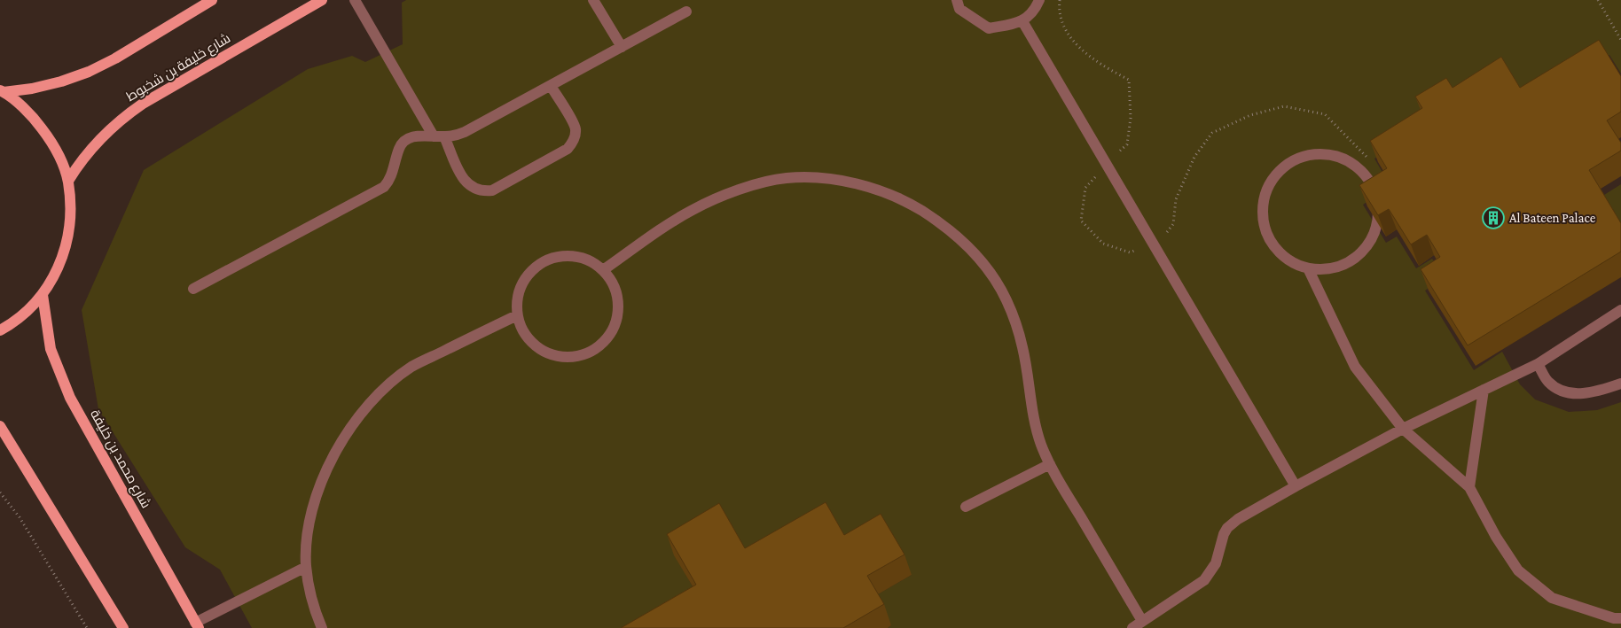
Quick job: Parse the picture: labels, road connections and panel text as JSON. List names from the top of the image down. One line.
{"streets":{"main road":["شارع خليفة بن شخبوط","شارع محمد بن خليفة"]},"places":{"building":["Al Bateen Palace"]}}
